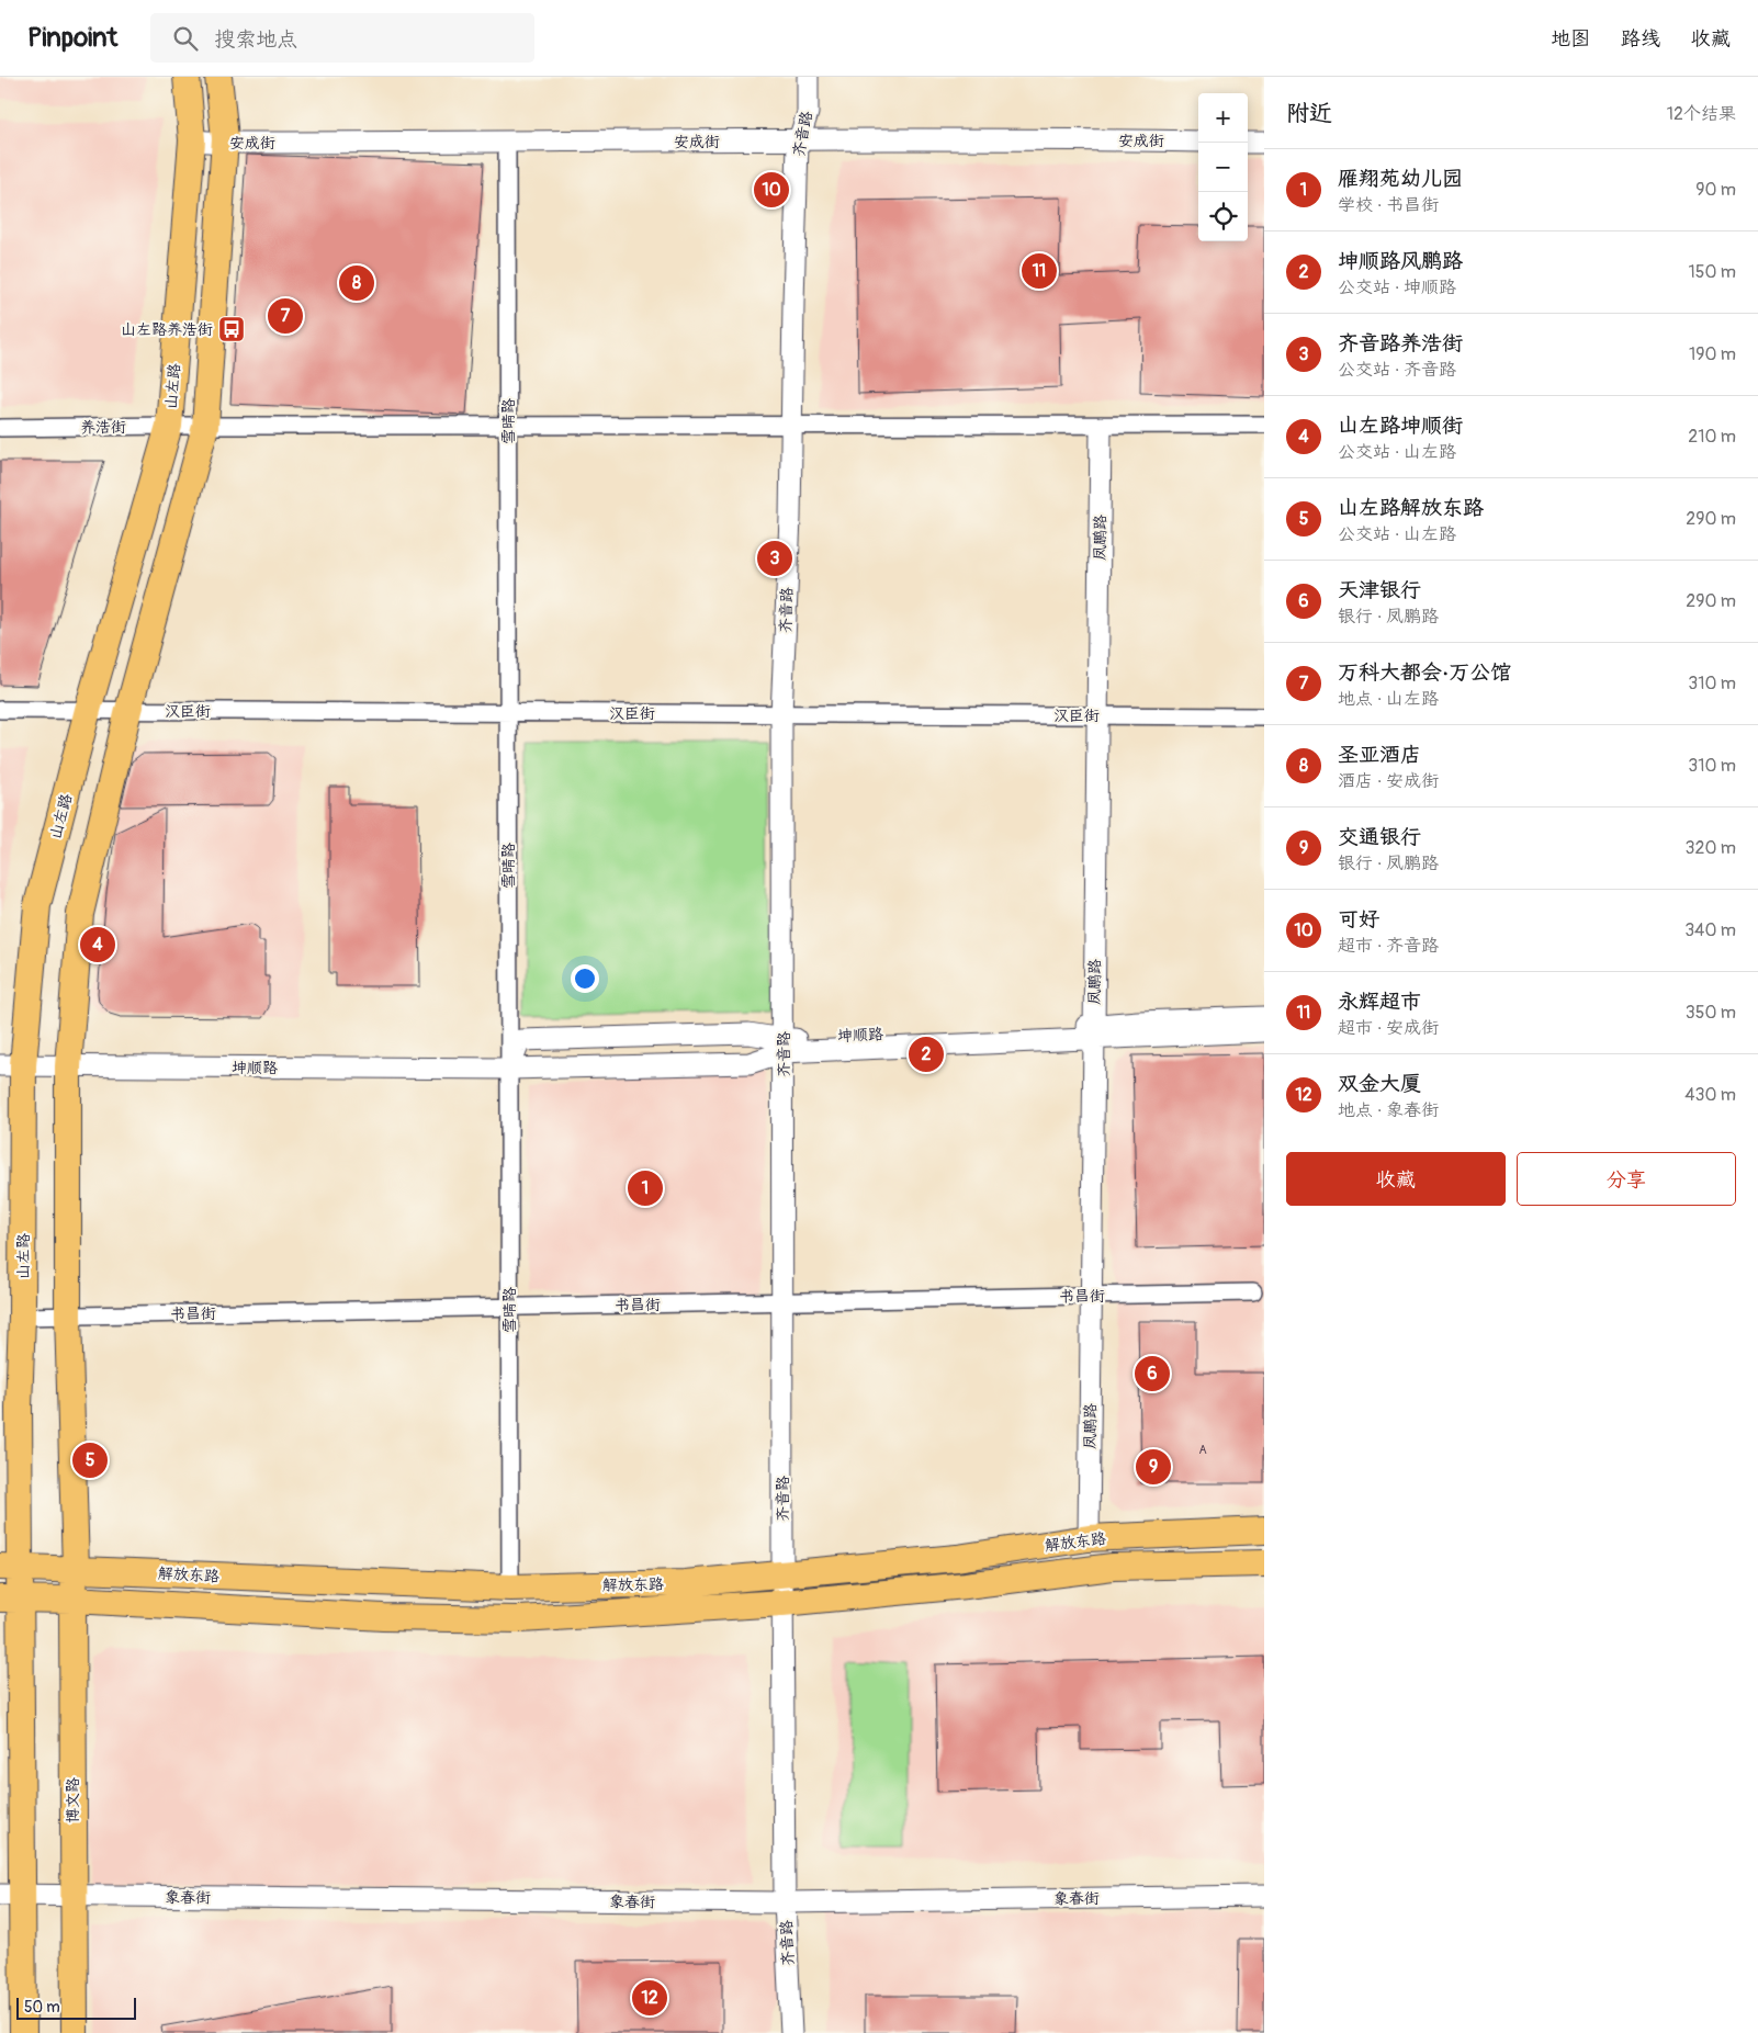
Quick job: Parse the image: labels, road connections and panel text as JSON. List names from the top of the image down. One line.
{"streets":{"main road":["山左路","解放东路","博文路"],"street":["齐音路","安成街","雪晴路","养浩街","凤鹏路","汉臣街","坤顺路","书昌街","象春街"]},"crossings":[["齐音路","安成街"],["齐音路","养浩街"],["齐音路","汉臣街"],["齐音路","坤顺路"],["齐音路","书昌街"],["齐音路","解放东路"],["齐音路","象春街"],["安成街","山左路"],["安成街","雪晴路"],["山左路","养浩街"],["山左路","汉臣街"],["山左路","坤顺路"],["山左路","书昌街"],["山左路","解放东路"],["雪晴路","养浩街"],["雪晴路","汉臣街"],["雪晴路","坤顺路"],["雪晴路","书昌街"],["雪晴路","解放东路"],["养浩街","凤鹏路"],["凤鹏路","汉臣街"],["凤鹏路","坤顺路"],["凤鹏路","书昌街"],["凤鹏路","解放东路"],["解放东路","博文路"],["博文路","象春街"]],"places":{"bus stop":["山左路养浩街"]},"house_numbers":["A"],"scale_bar":"50 m","page":{"header":"Pinpoint","search":"搜索地点","nav":["地图","路线","收藏"],"heading":["附近","12个结果"],"map_buttons":["+","−"],"list":[{"mark":"1","name":"雁翔苑幼儿园","note":"学校 · 书昌街","value":"90 m"},{"mark":"2","name":"坤顺路风鹏路","note":"公交站 · 坤顺路","value":"150 m"},{"mark":"3","name":"齐音路养浩街","note":"公交站 · 齐音路","value":"190 m"},{"mark":"4","name":"山左路坤顺街","note":"公交站 · 山左路","value":"210 m"},{"mark":"5","name":"山左路解放东路","note":"公交站 · 山左路","value":"290 m"},{"mark":"6","name":"天津银行","note":"银行 · 凤鹏路","value":"290 m"},{"mark":"7","name":"万科大都会·万公馆","note":"地点 · 山左路","value":"310 m"},{"mark":"8","name":"圣亚酒店","note":"酒店 · 安成街","value":"310 m"},{"mark":"9","name":"交通银行","note":"银行 · 凤鹏路","value":"320 m"},{"mark":"10","name":"可好","note":"超市 · 齐音路","value":"340 m"},{"mark":"11","name":"永辉超市","note":"超市 · 安成街","value":"350 m"},{"mark":"12","name":"双金大厦","note":"地点 · 象春街","value":"430 m"}],"pins":["10","11","8","7","3","4","2","1","6","5","9","12"],"buttons":["收藏","分享"],"scale":"50 m"}}
